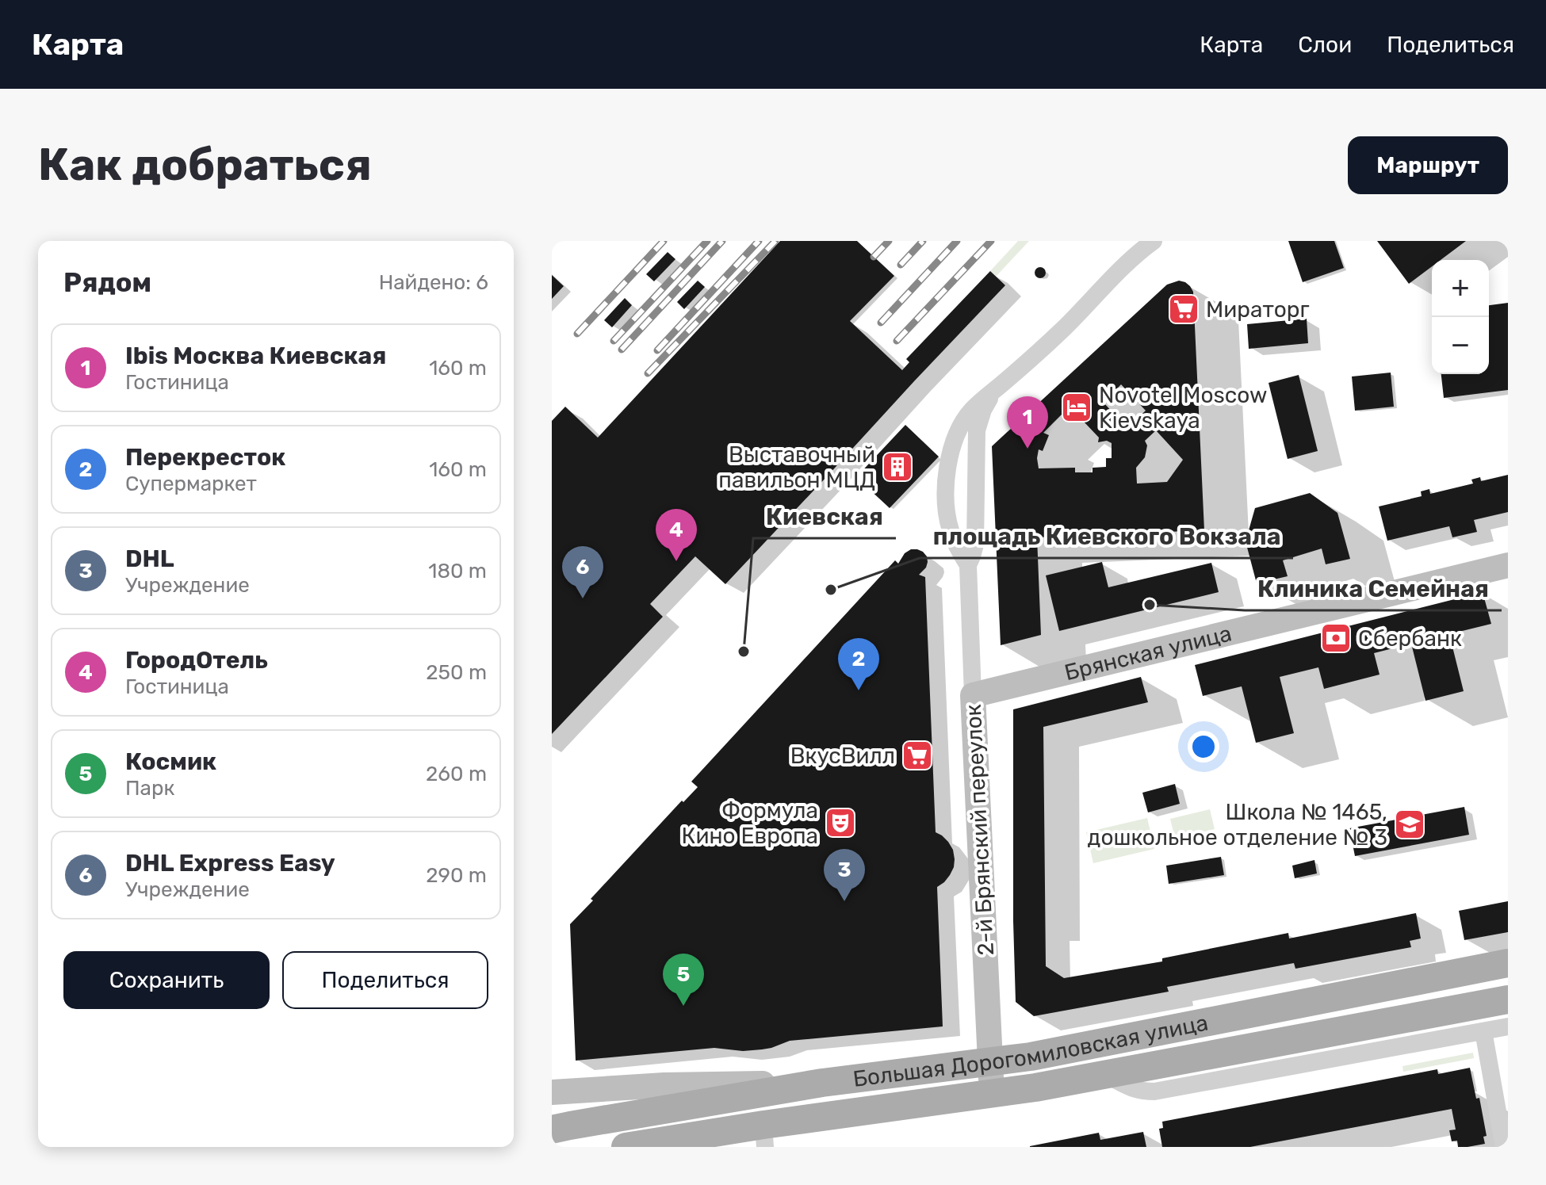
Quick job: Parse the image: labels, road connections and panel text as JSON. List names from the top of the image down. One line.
{"streets":{"main road":["Большая Дорогомиловская улица"],"street":["Брянская улица","2-й Брянский переулок"]},"crossings":[["Брянская улица","2-й Брянский переулок"],["2-й Брянский переулок","Большая Дорогомиловская улица"]],"places":{"supermarket":["Мираторг","ВкусВилл"],"hotel":["Novotel Moscow Kievskaya"],"building":["Выставочный павильон МЦД"],"other":["площадь Киевского Вокзала","Клиника Семейная","Киевская"],"bank":["Сбербанк"],"theatre":["Формула Кино Европа"],"school or university":["Школа № 1465, дошкольное отделение № 3"]},"page":{"header":"Карта","nav":["Карта","Слои","Поделиться"],"buttons":["Маршрут",["Сохранить","Поделиться"]],"title":"Как добраться","heading":["Рядом","Найдено: 6"],"map_buttons":["+","−"],"list":[{"mark":"1","name":"Ibis Москва Киевская","note":"Гостиница","value":"160 m"},{"mark":"2","name":"Перекресток","note":"Супермаркет","value":"160 m"},{"mark":"3","name":"DHL","note":"Учреждение","value":"180 m"},{"mark":"4","name":"ГородОтель","note":"Гостиница","value":"250 m"},{"mark":"5","name":"Космик","note":"Парк","value":"260 m"},{"mark":"6","name":"DHL Express Easy","note":"Учреждение","value":"290 m"}],"pins":["1","4","6","2","3","5"]}}
